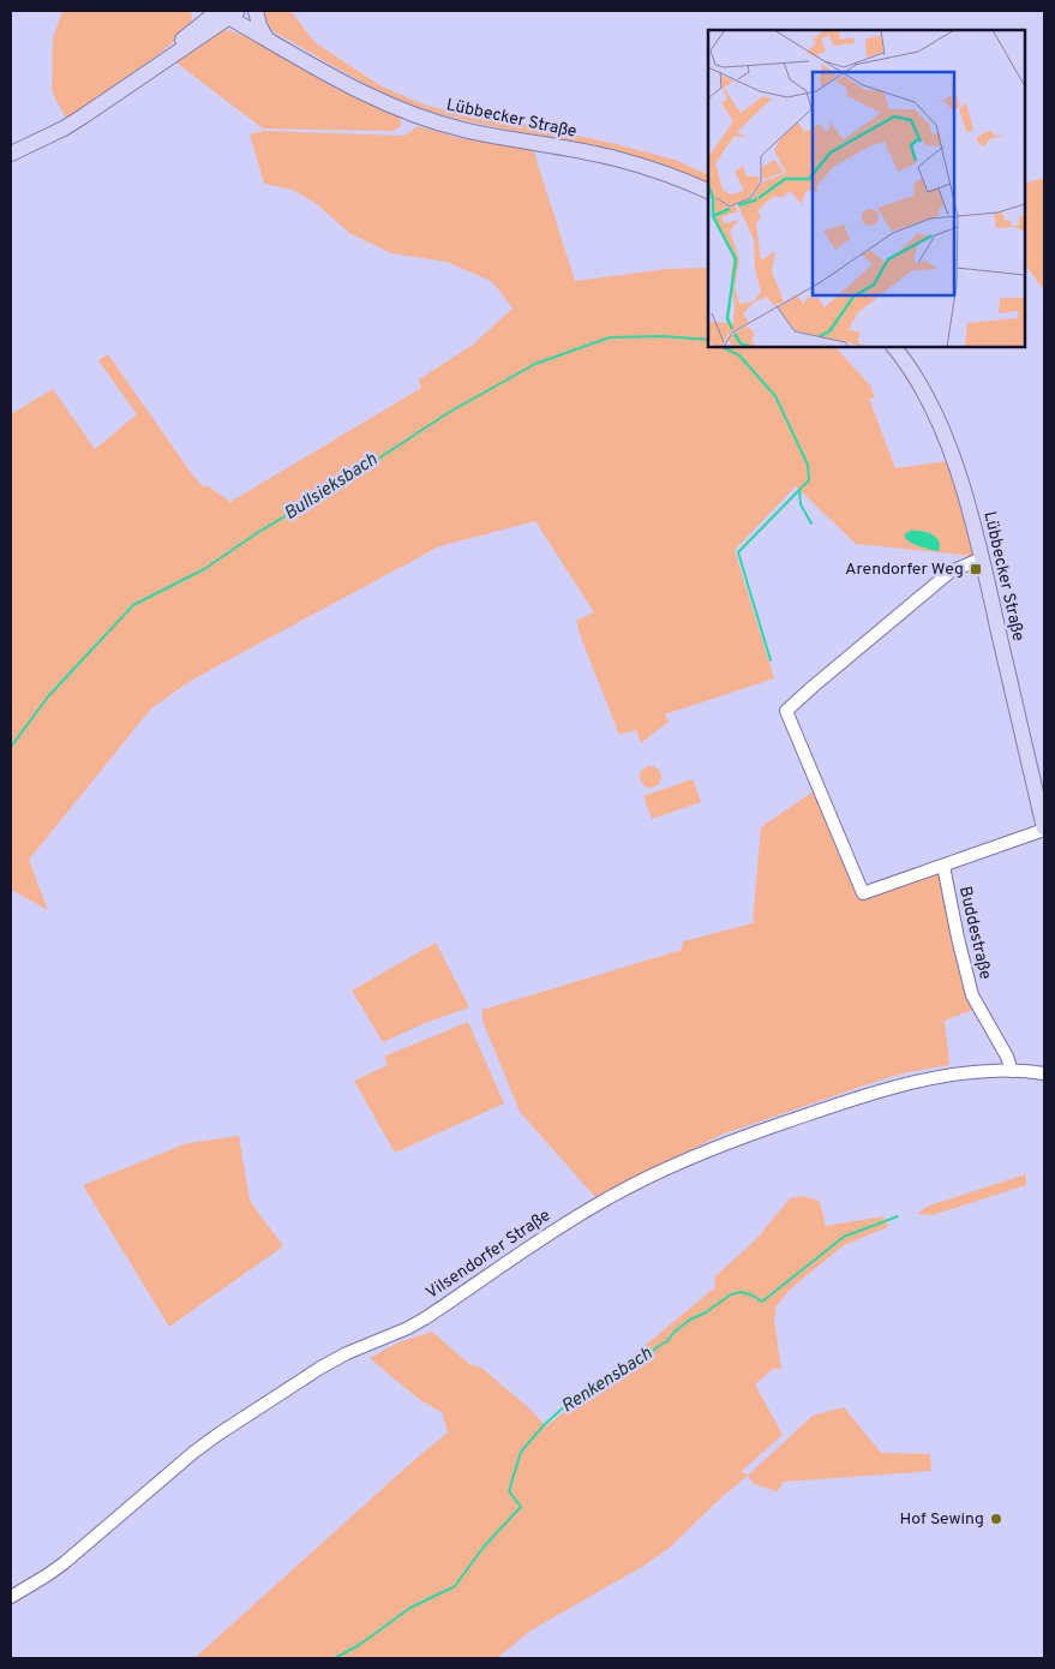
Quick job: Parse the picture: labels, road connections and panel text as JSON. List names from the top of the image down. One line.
{"streets":{"main road":["Lübbecker Straße"],"street":["Buddestraße","Vilsendorfer Straße"]},"crossings":[["Buddestraße","Vilsendorfer Straße"]],"water":["Bullsieksbach","Renkensbach"],"places":{"transit":["Arendorfer Weg"],"other":["Hof Sewing"]}}
